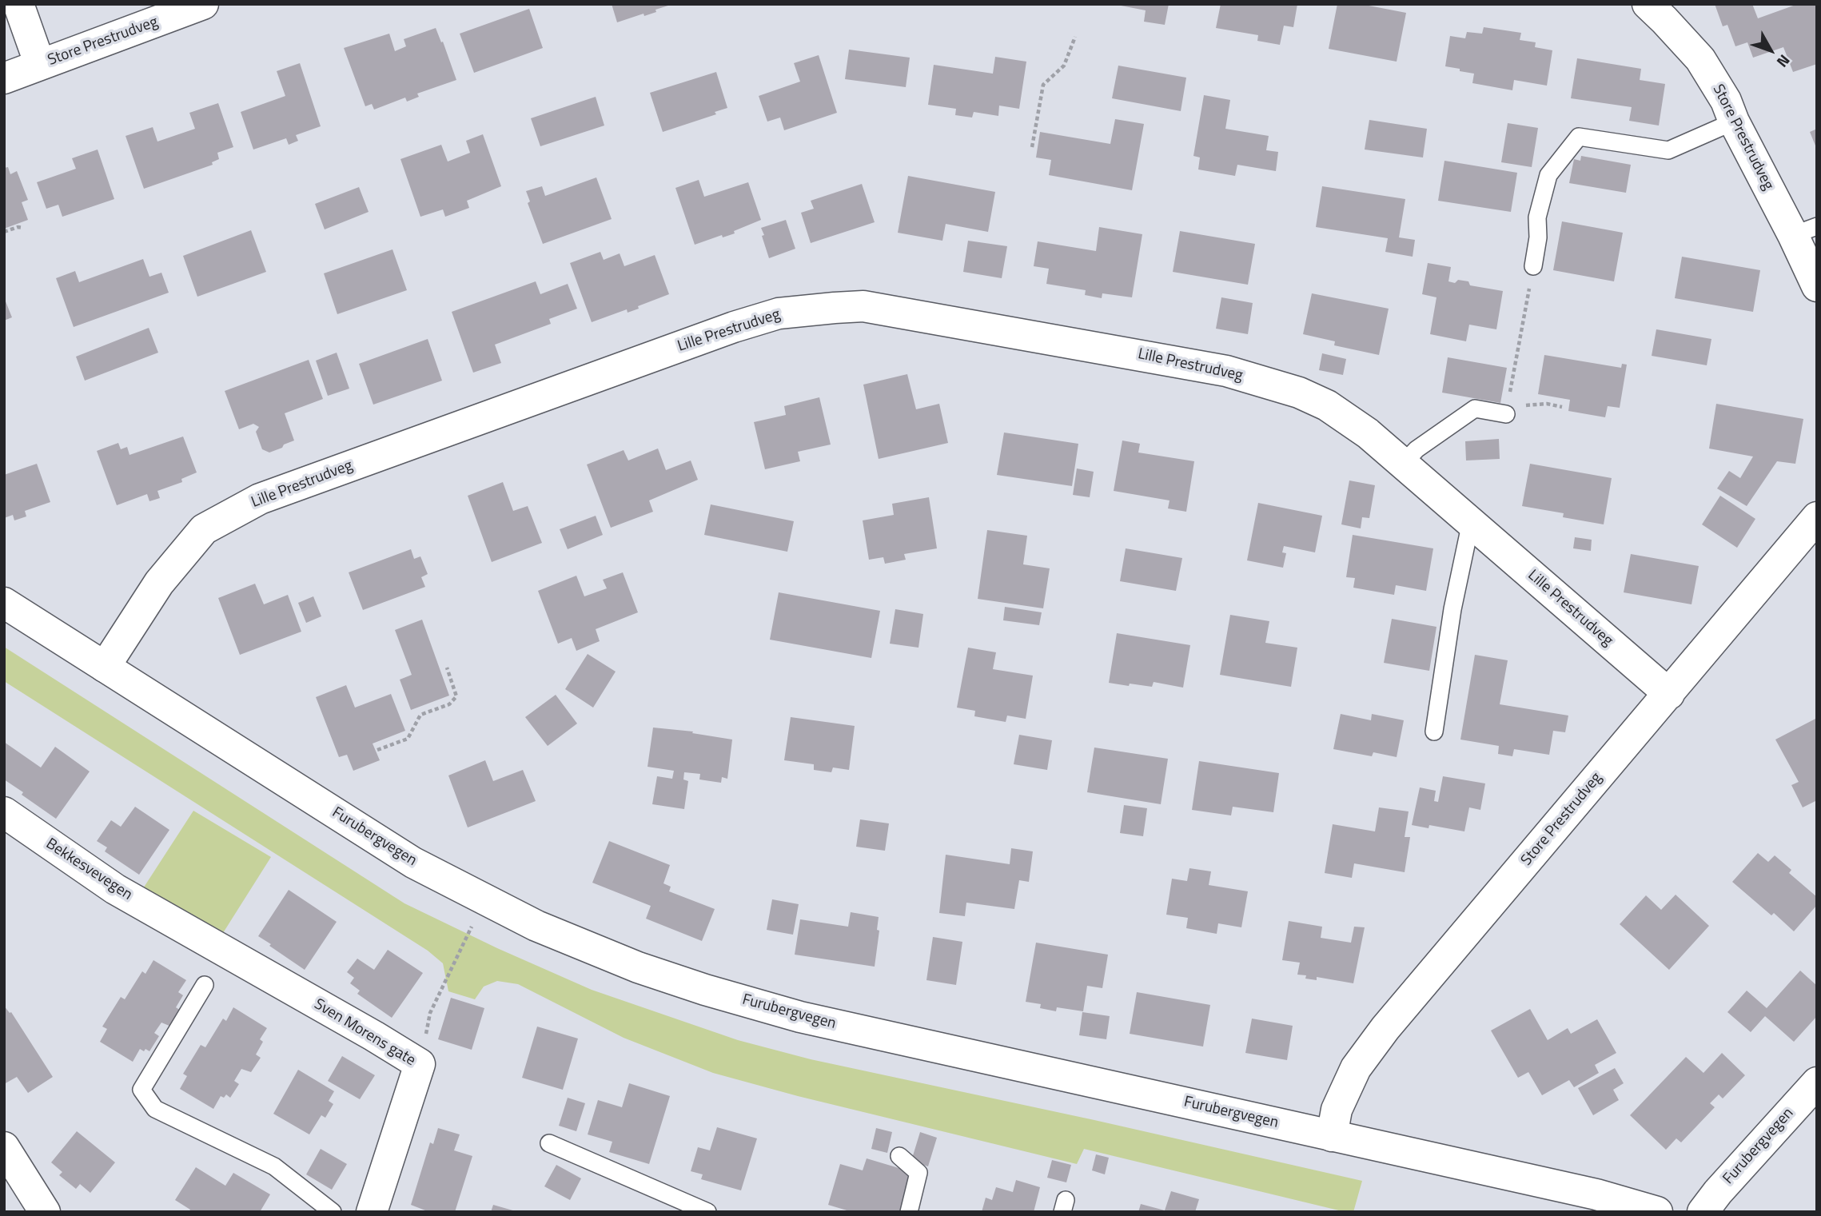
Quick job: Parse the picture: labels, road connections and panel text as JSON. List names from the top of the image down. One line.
{"streets":{"street":["Store Prestrudveg","Lille Prestrudveg","Furubergvegen","Bekkesvevegen","Sven Morens gate"]},"crossings":[["Store Prestrudveg","Lille Prestrudveg"],["Store Prestrudveg","Furubergvegen"],["Lille Prestrudveg","Furubergvegen"],["Bekkesvevegen","Sven Morens gate"]],"north":"bottom right"}
